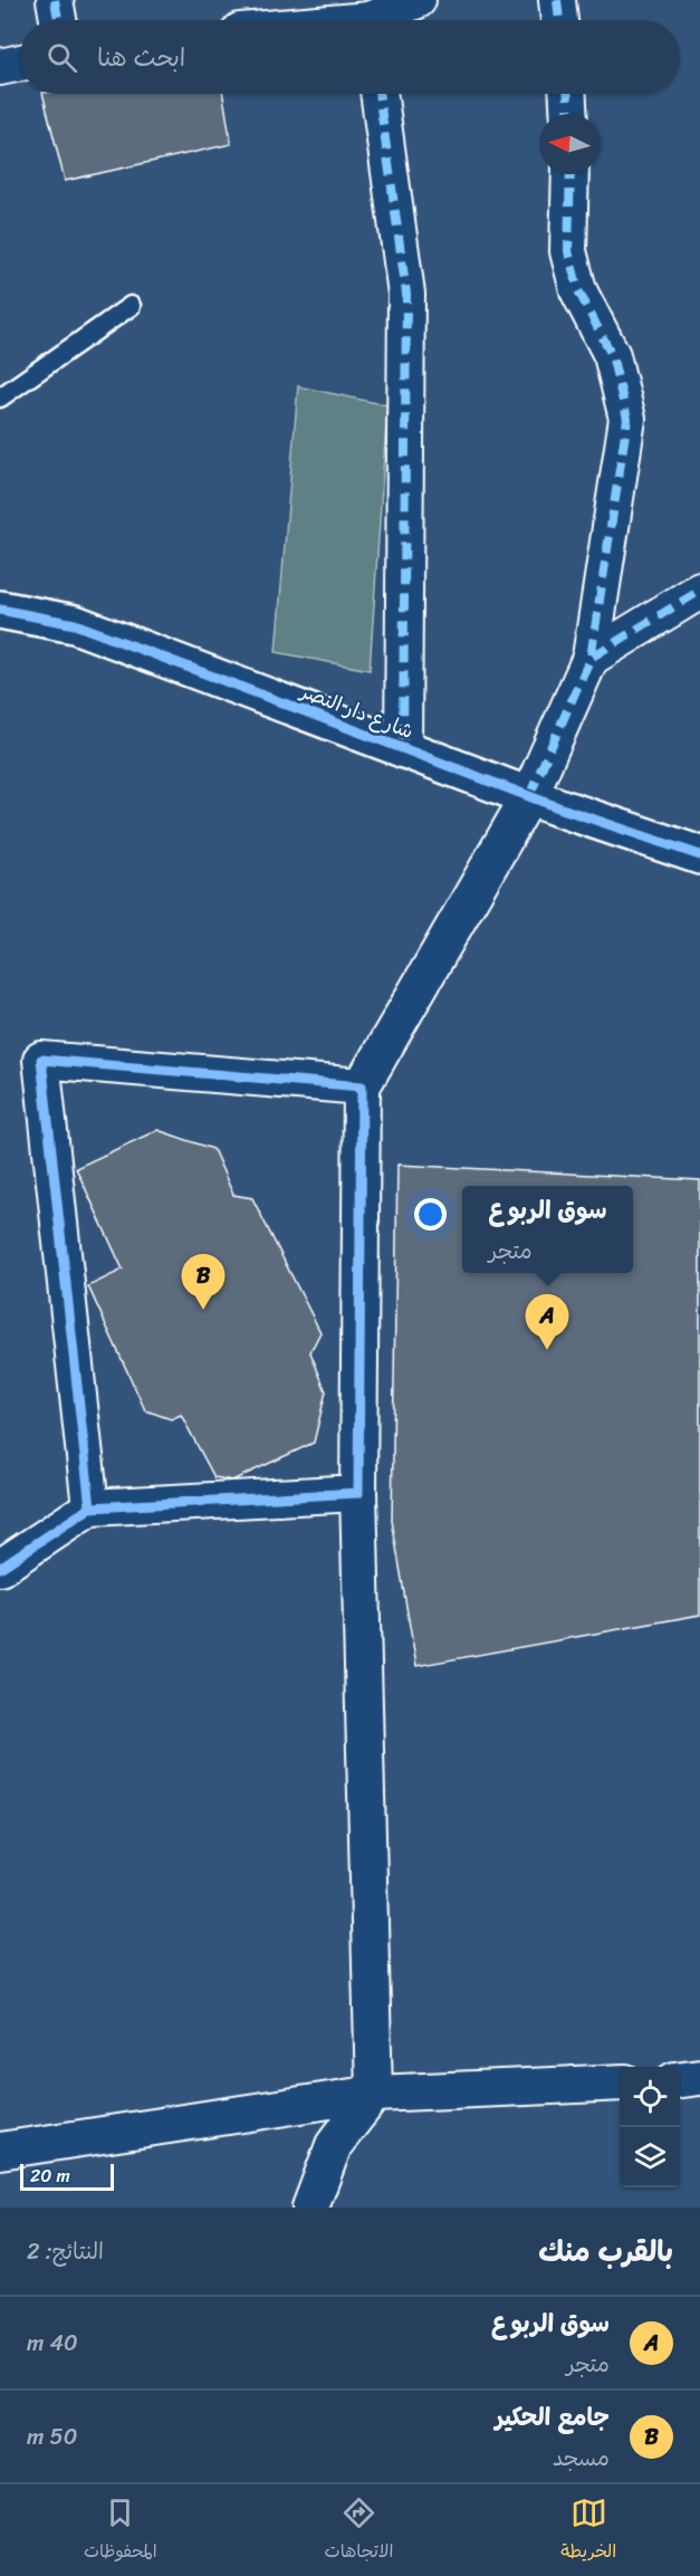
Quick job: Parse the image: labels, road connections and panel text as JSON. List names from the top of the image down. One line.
{"streets":{"street":["شارع دار النصر"]},"scale_bar":"20 m","north":"left","page":{"search":"ابحث هنا","popup":["سوق الربوع","متجر"],"pins":["B","A"],"scale":"20 m","heading":["بالقرب منك","النتائج: 2"],"list":[{"mark":"A","name":"سوق الربوع","note":"متجر","value":"40 m"},{"mark":"B","name":"جامع الحكير","note":"مسجد","value":"50 m"}],"nav":["الخريطة","الاتجاهات","المحفوظات"]}}
